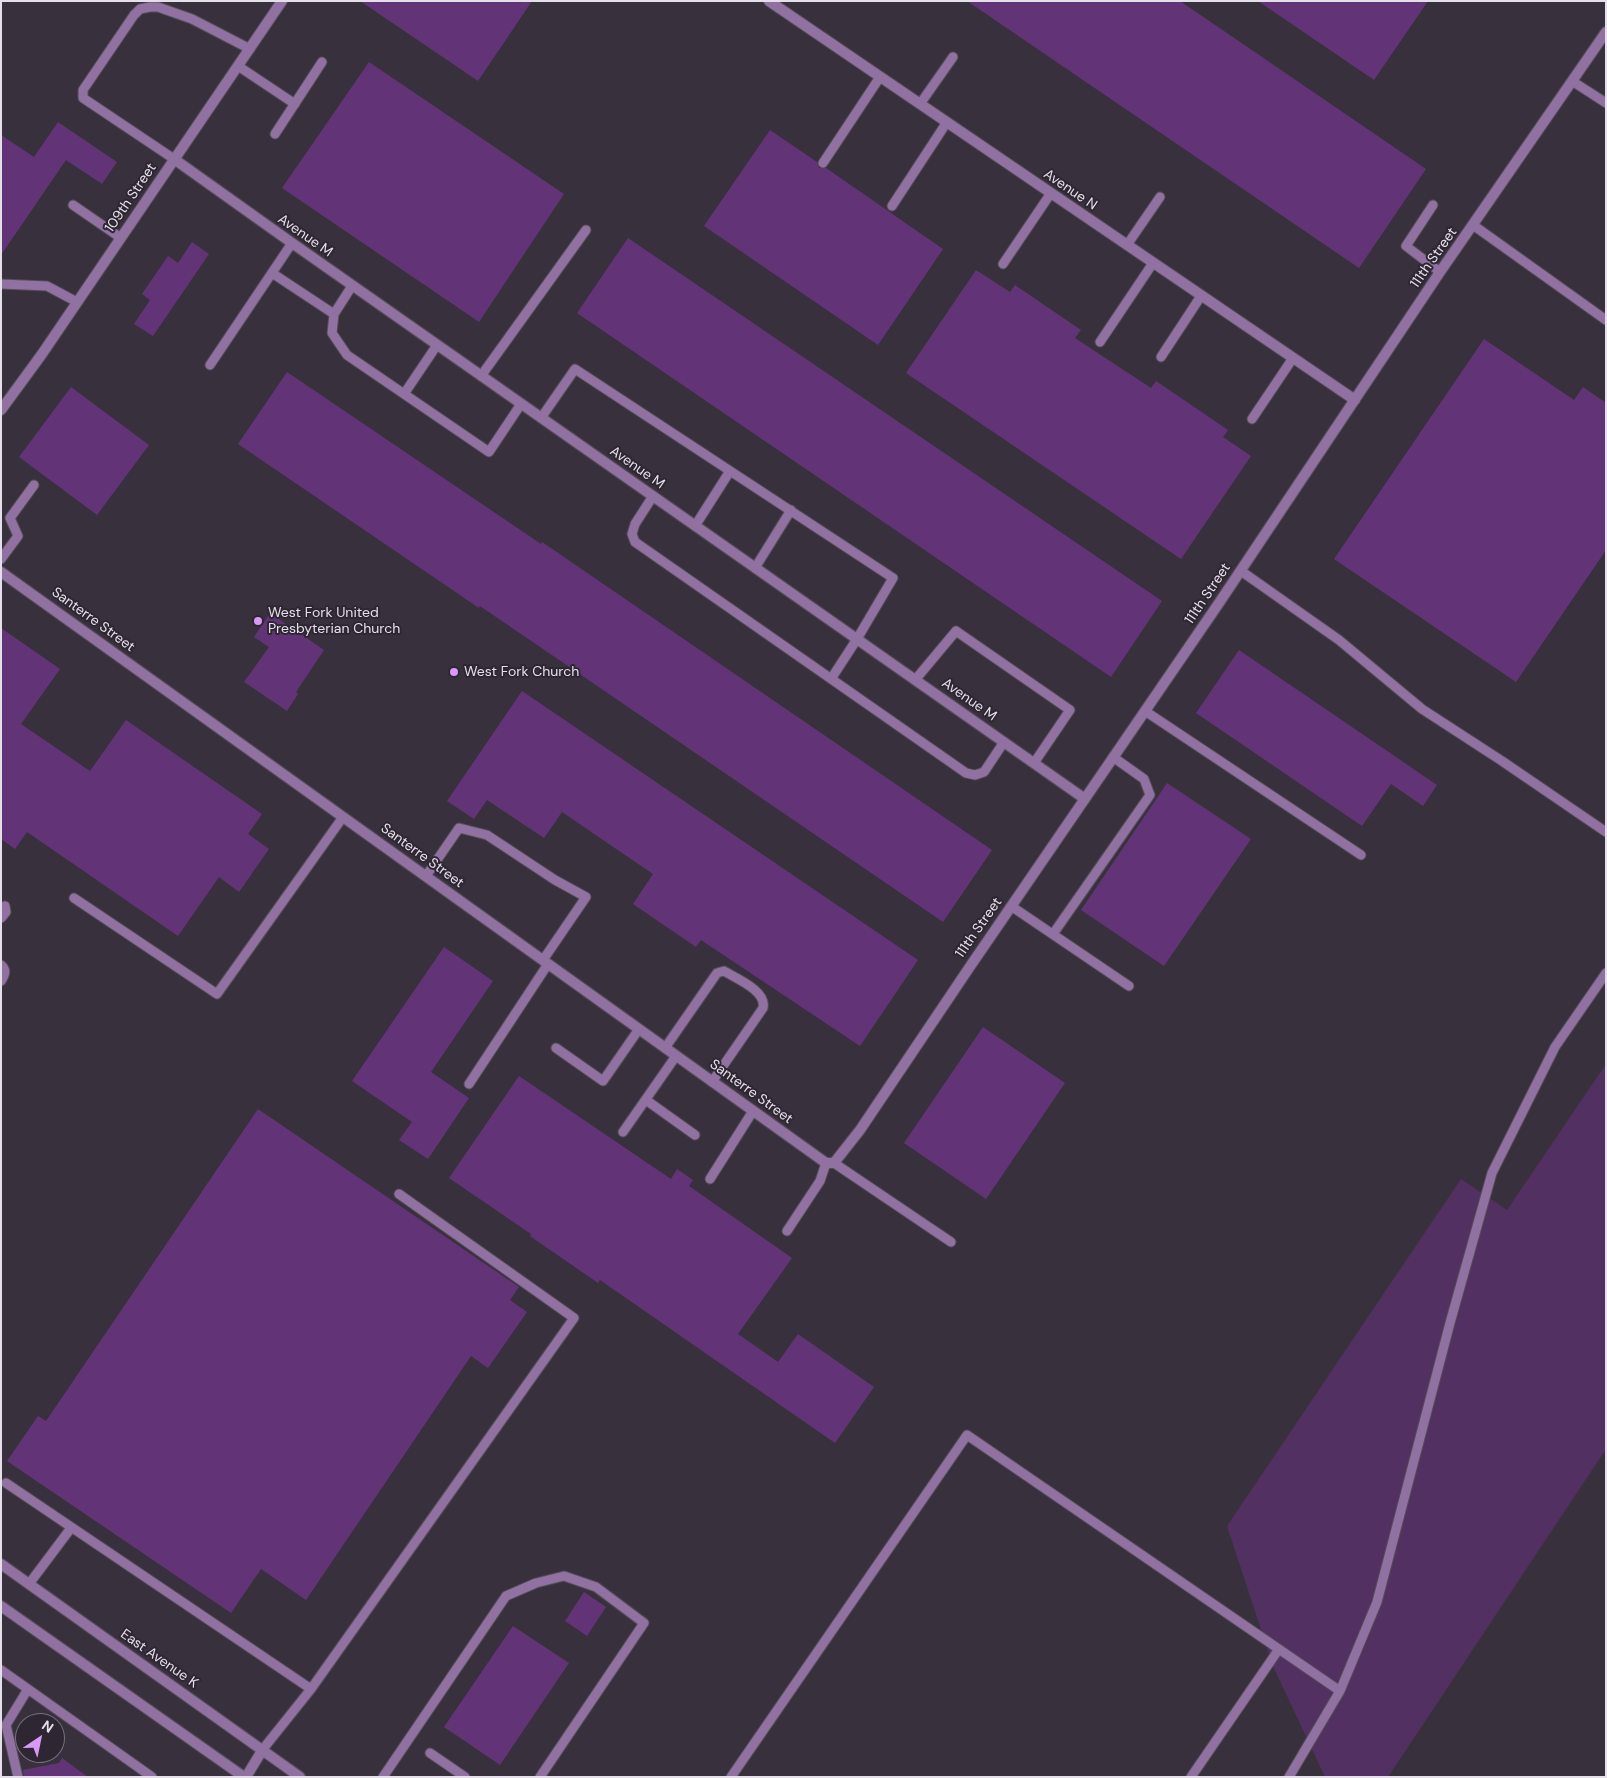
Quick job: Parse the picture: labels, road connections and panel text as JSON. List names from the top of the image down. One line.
{"streets":{"street":["Avenue N","109th Street","Avenue M","111th Street","Santerre Street","East Avenue K"]},"crossings":[["Avenue N","111th Street"],["109th Street","Avenue M"],["Avenue M","111th Street"],["111th Street","Santerre Street"]],"places":["West Fork United Presbyterian Church","West Fork Church"],"north":"top right"}
